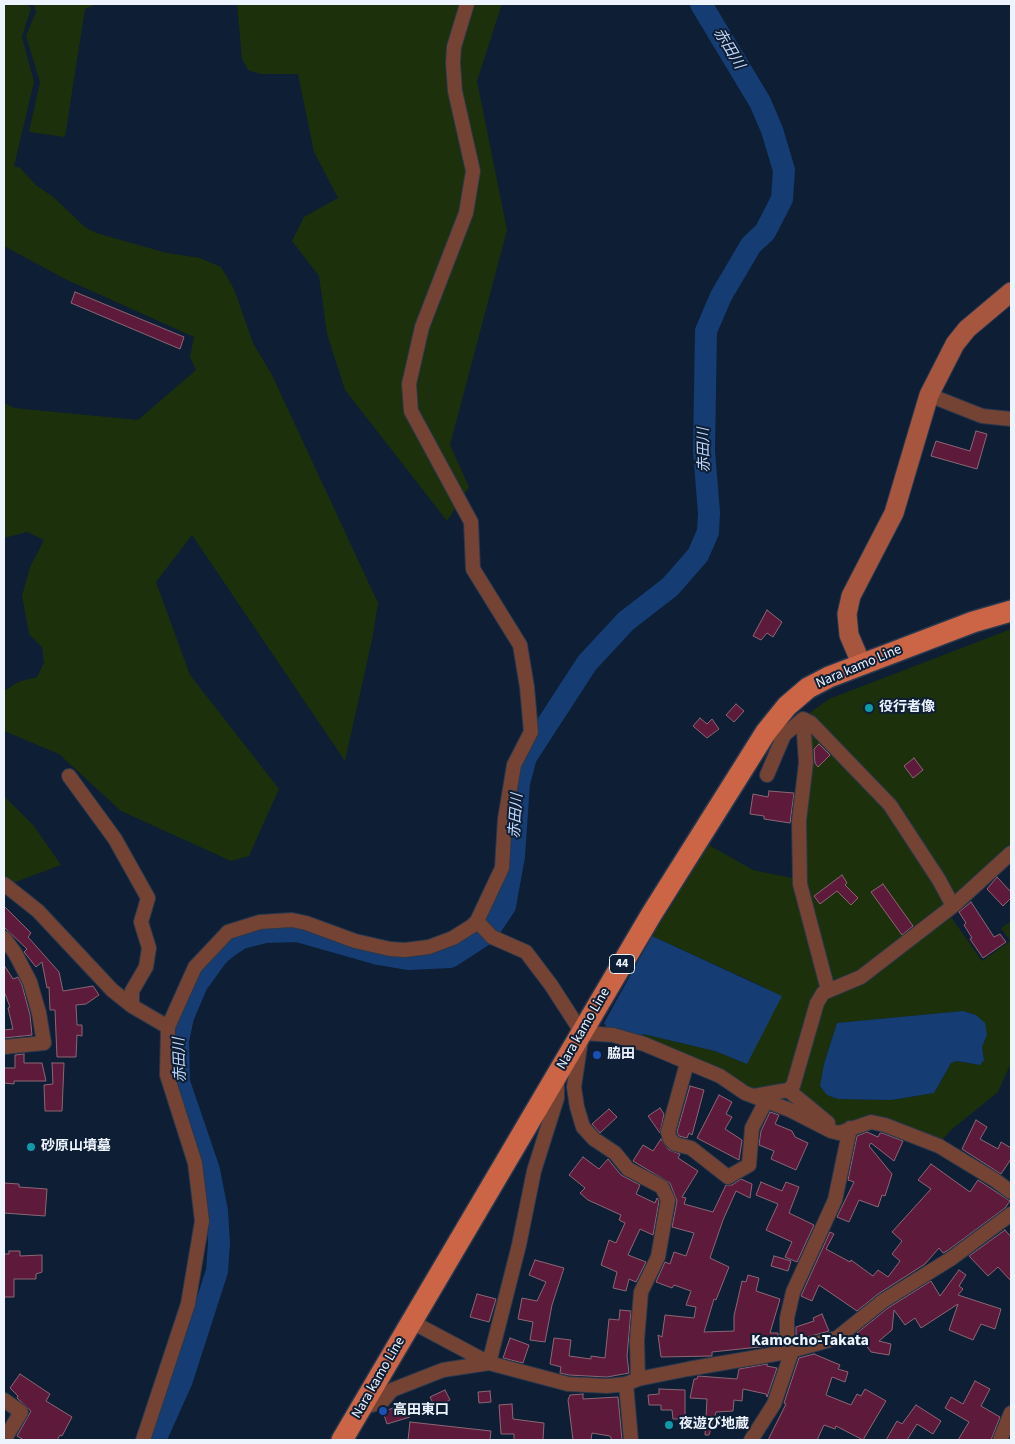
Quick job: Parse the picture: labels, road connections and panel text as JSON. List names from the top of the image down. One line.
{"streets":{"main road":["Nara kamo Line","44"]},"districts":["Kamocho-Takata"],"water":["赤田川"],"places":["役行者像","脇田","砂原山墳墓","高田東口","夜遊び地蔵"]}
